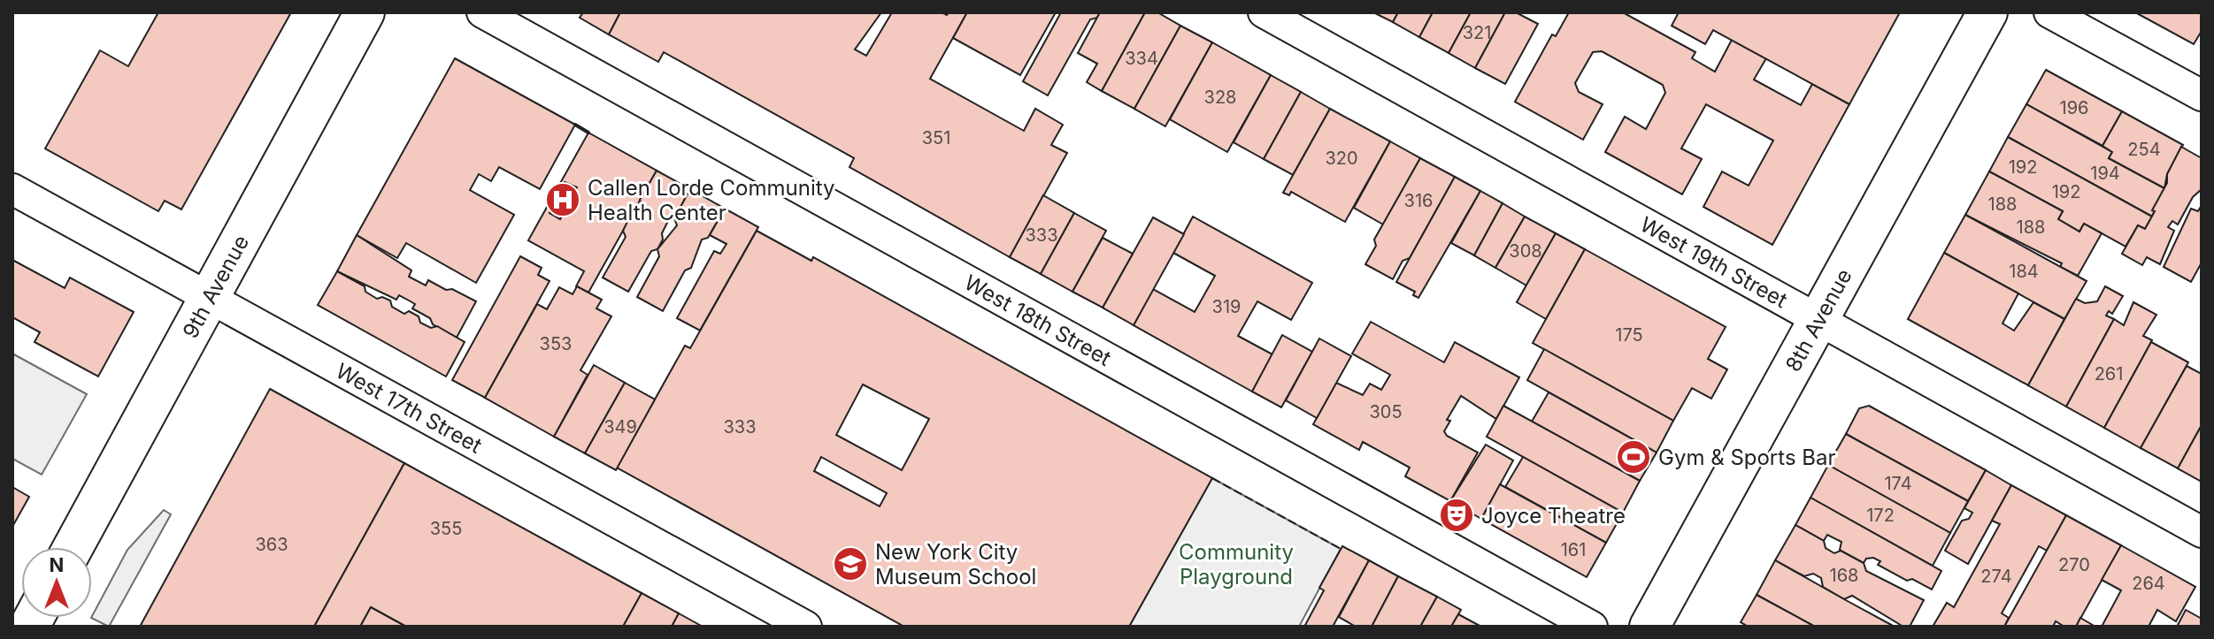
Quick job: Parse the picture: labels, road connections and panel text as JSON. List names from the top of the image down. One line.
{"streets":{"main road":["9th Avenue","8th Avenue"],"street":["West 19th Street","West 18th Street","West 17th Street"]},"crossings":[["West 19th Street","8th Avenue"],["9th Avenue","West 17th Street"]],"parks":["Community Playground"],"places":{"hospital":["Callen Lorde Community Health Center"],"sports":["Gym & Sports Bar"],"theatre":["Joyce Theatre"],"school or university":["New York City Museum School"]},"house_numbers":["321","334","328","196","351","254","320","192","194","192","316","188","188","333","308","184","319","175","353","261","305","349","333","174","172","355","363","161","270","168","274","264"],"north":"top"}
